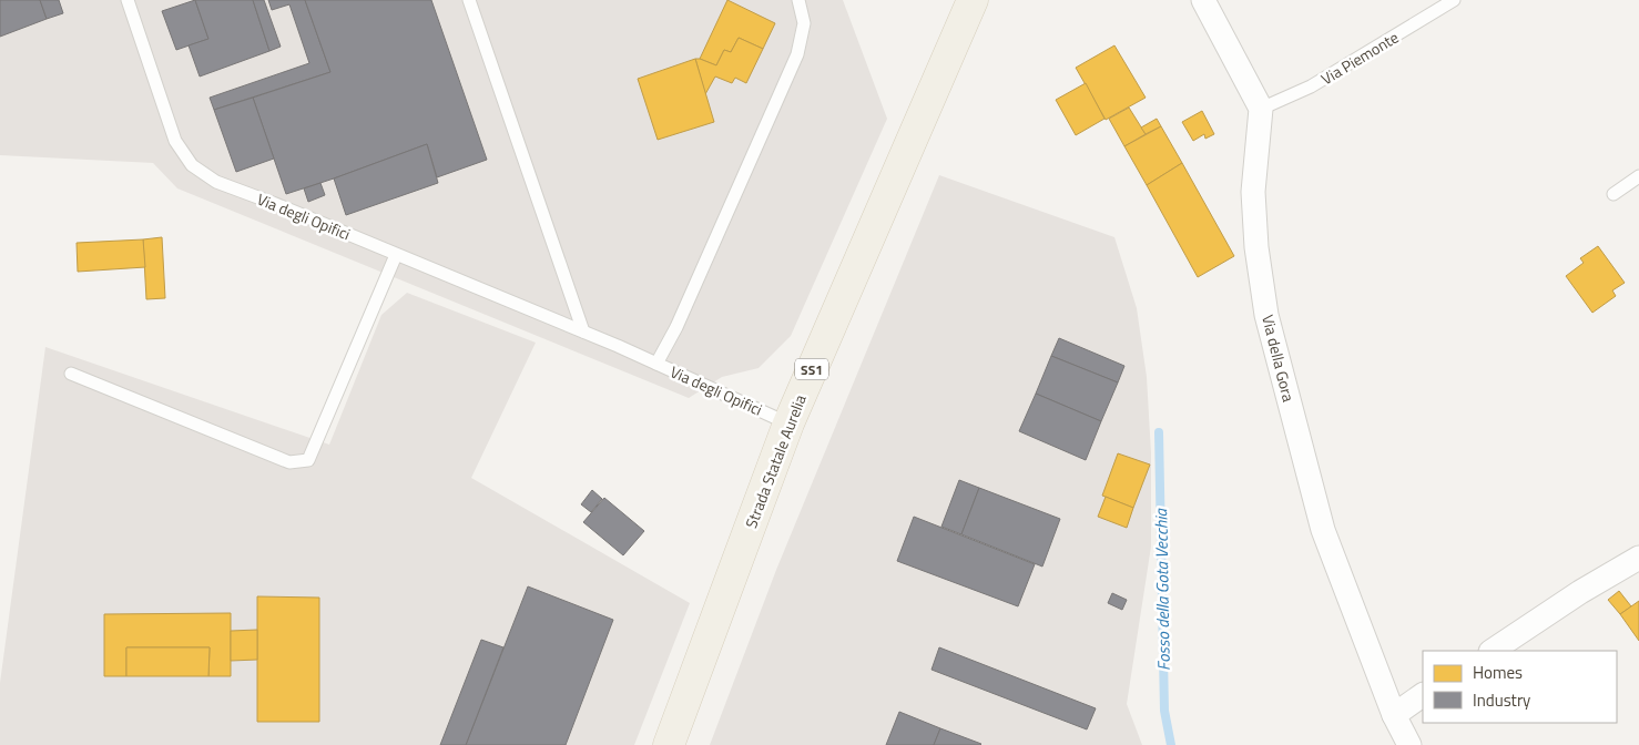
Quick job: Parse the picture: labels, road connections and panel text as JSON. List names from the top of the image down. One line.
{"streets":{"main road":["SS1","Strada Statale Aurelia"],"street":["Via della Gora"],"lane":["Via Piemonte","Via degli Opifici"]},"crossings":[["Via Piemonte","Via della Gora"],["Via degli Opifici","Strada Statale Aurelia"]],"water":["Fosso della Gota Vecchia"],"legend":["Homes","Industry"]}
